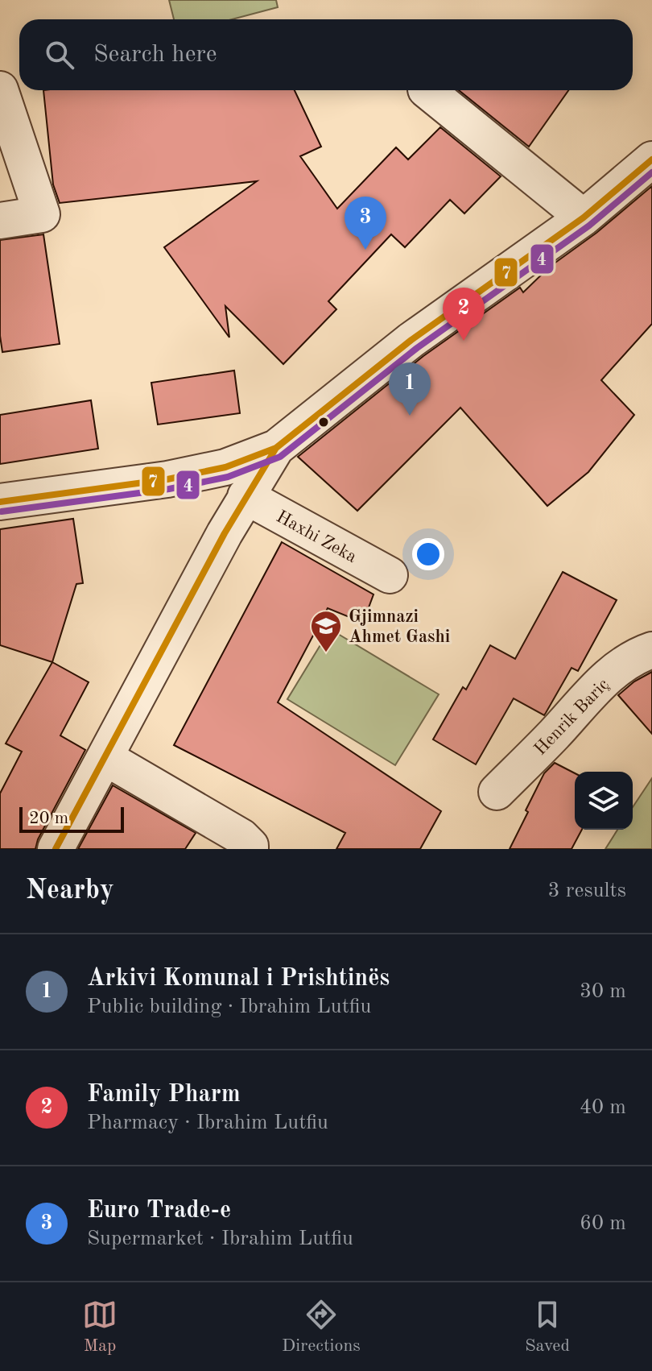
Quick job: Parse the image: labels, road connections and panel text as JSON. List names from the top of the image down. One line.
{"streets":{"street":["Haxhi Zeka","Henrik Bariç"]},"places":{"school or university":["Gjimnazi Ahmet Gashi"]},"lines":["transit line 7","transit line 4"],"scale_bar":"20 m","page":{"search":"Search here","pins":["3","2","1"],"scale":"20 m","heading":["Nearby","3 results"],"list":[{"mark":"1","name":"Arkivi Komunal i Prishtinës","note":"Public building · Ibrahim Lutfiu","value":"30 m"},{"mark":"2","name":"Family Pharm","note":"Pharmacy · Ibrahim Lutfiu","value":"40 m"},{"mark":"3","name":"Euro Trade-e","note":"Supermarket · Ibrahim Lutfiu","value":"60 m"}],"nav":["Map","Directions","Saved"]}}
